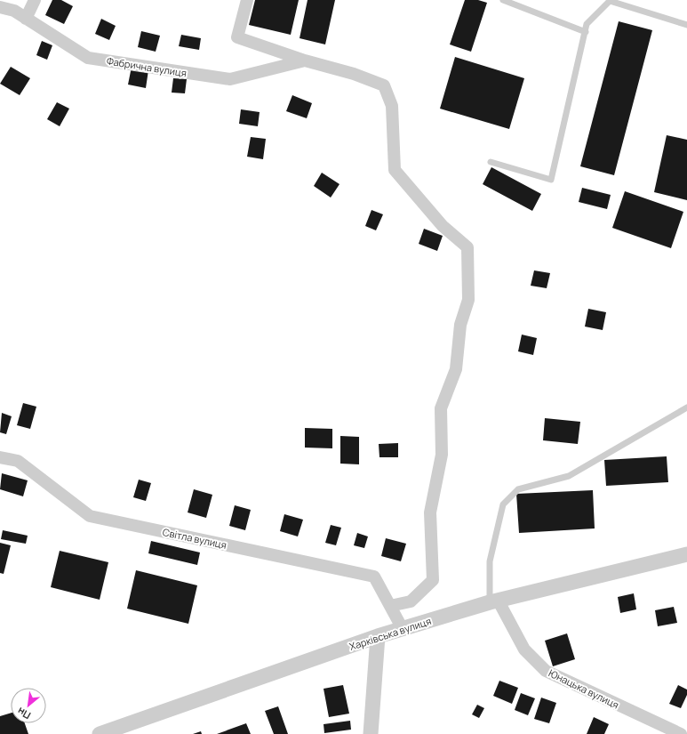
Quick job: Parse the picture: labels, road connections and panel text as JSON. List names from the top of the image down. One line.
{"streets":{"street":["Фабрична вулиця","Світла вулиця","Харківська вулиця","Юнацька вулиця"]},"crossings":[["Світла вулиця","Харківська вулиця"],["Харківська вулиця","Юнацька вулиця"]],"north":"bottom left"}
